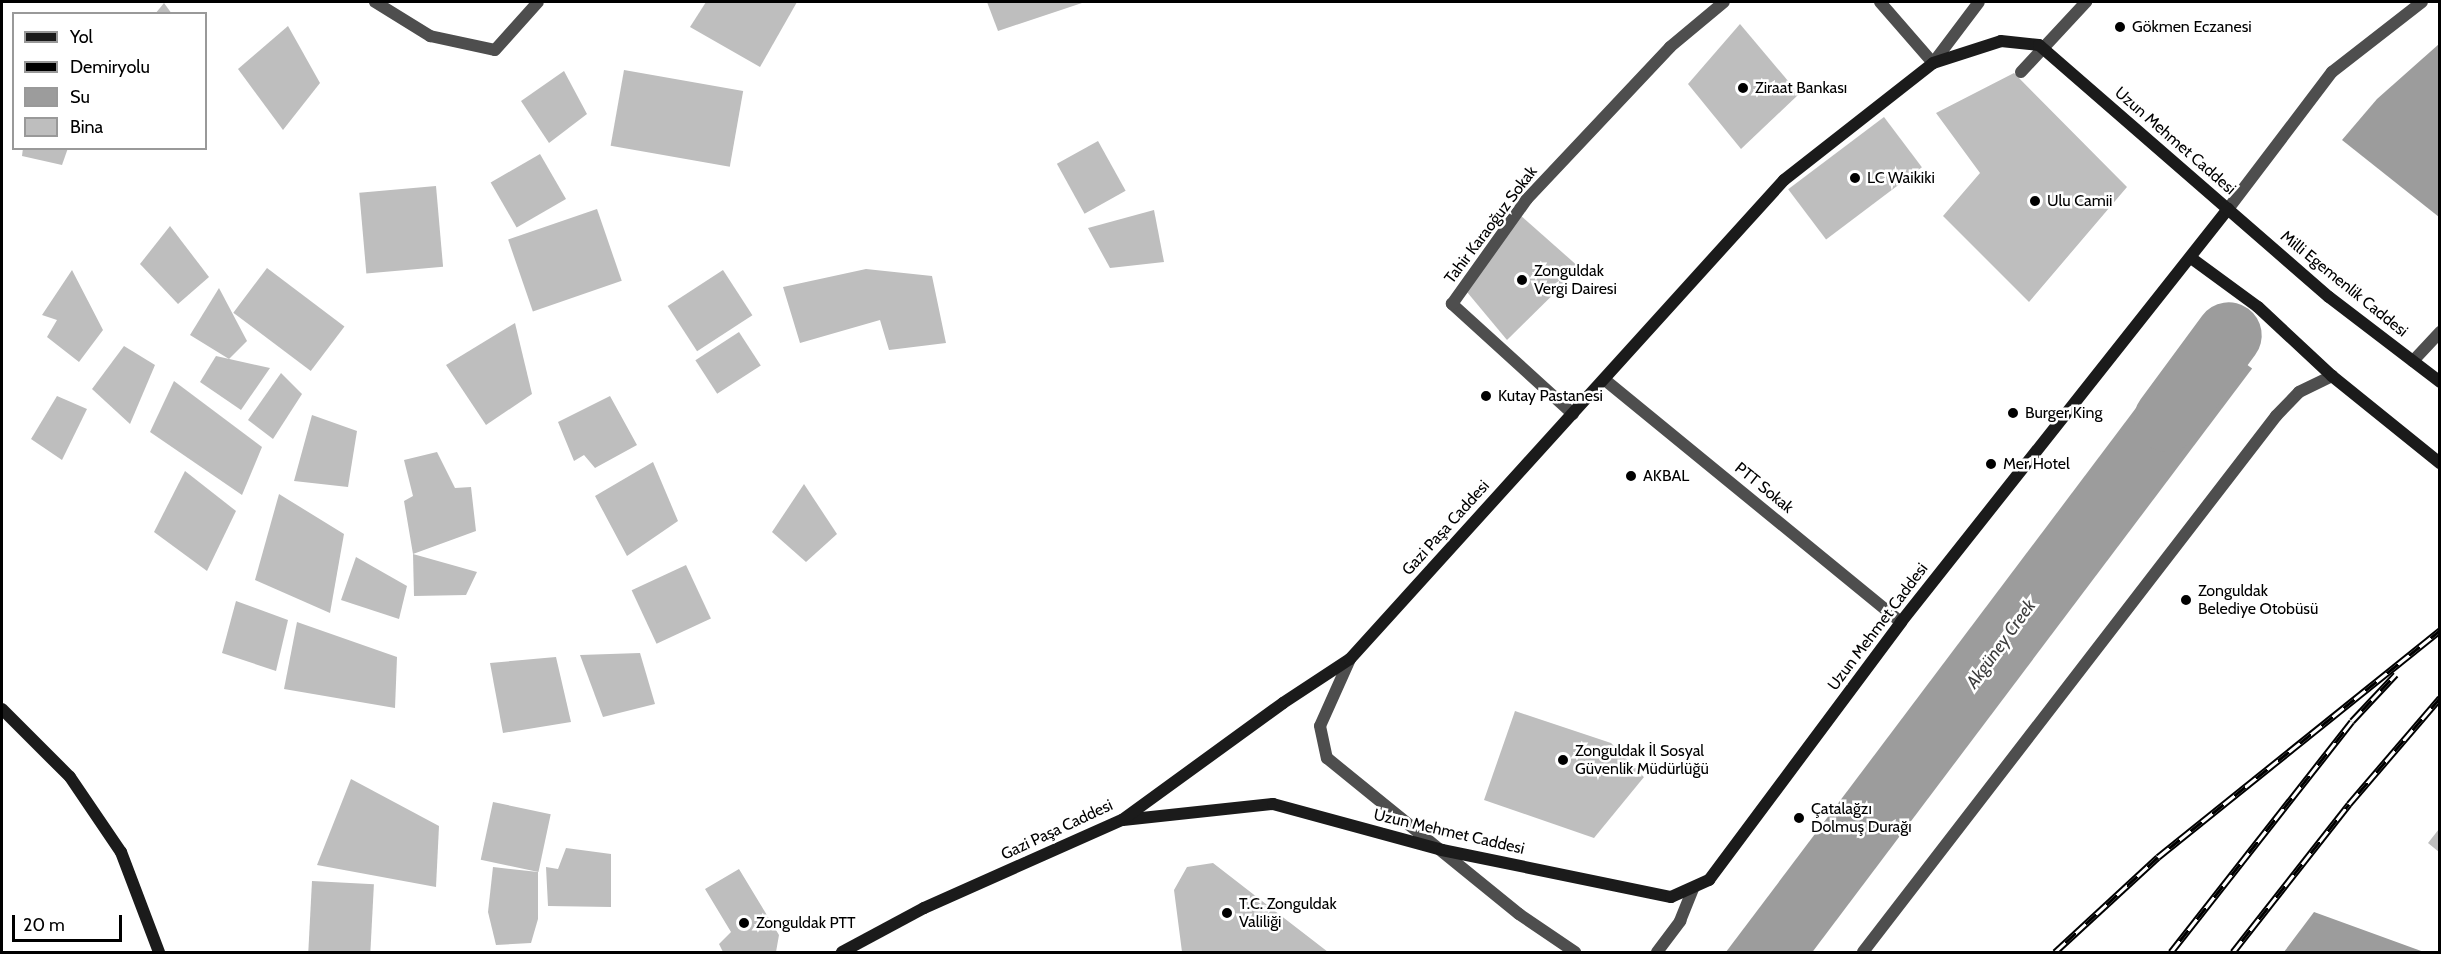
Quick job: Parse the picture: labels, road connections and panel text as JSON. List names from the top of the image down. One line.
{"streets":{"main road":["Uzun Mehmet Caddesi","Milli Egemenlik Caddesi","Gazi Paşa Caddesi"],"street":["Tahir Karaoğuz Sokak","PTT Sokak"]},"crossings":[["Uzun Mehmet Caddesi","Milli Egemenlik Caddesi"],["Uzun Mehmet Caddesi","PTT Sokak"],["Uzun Mehmet Caddesi","Gazi Paşa Caddesi"],["Tahir Karaoğuz Sokak","Gazi Paşa Caddesi"],["PTT Sokak","Gazi Paşa Caddesi"]],"water":["Akgüney Creek"],"places":["Gökmen Eczanesi","Ziraat Bankası","LC Waikiki","Ulu Camii","Zonguldak Vergi Dairesi","Kutay Pastanesi","Burger King","Mer Hotel","AKBAL","Zonguldak Belediye Otobüsü","Zonguldak İl Sosyal Güvenlik Müdürlüğü","Çatalağzı Dolmuş Durağı","T.C. Zonguldak Valiliği","Zonguldak PTT"],"legend":["Yol","Demiryolu","Su","Bina"],"scale_bar":"20 m"}
